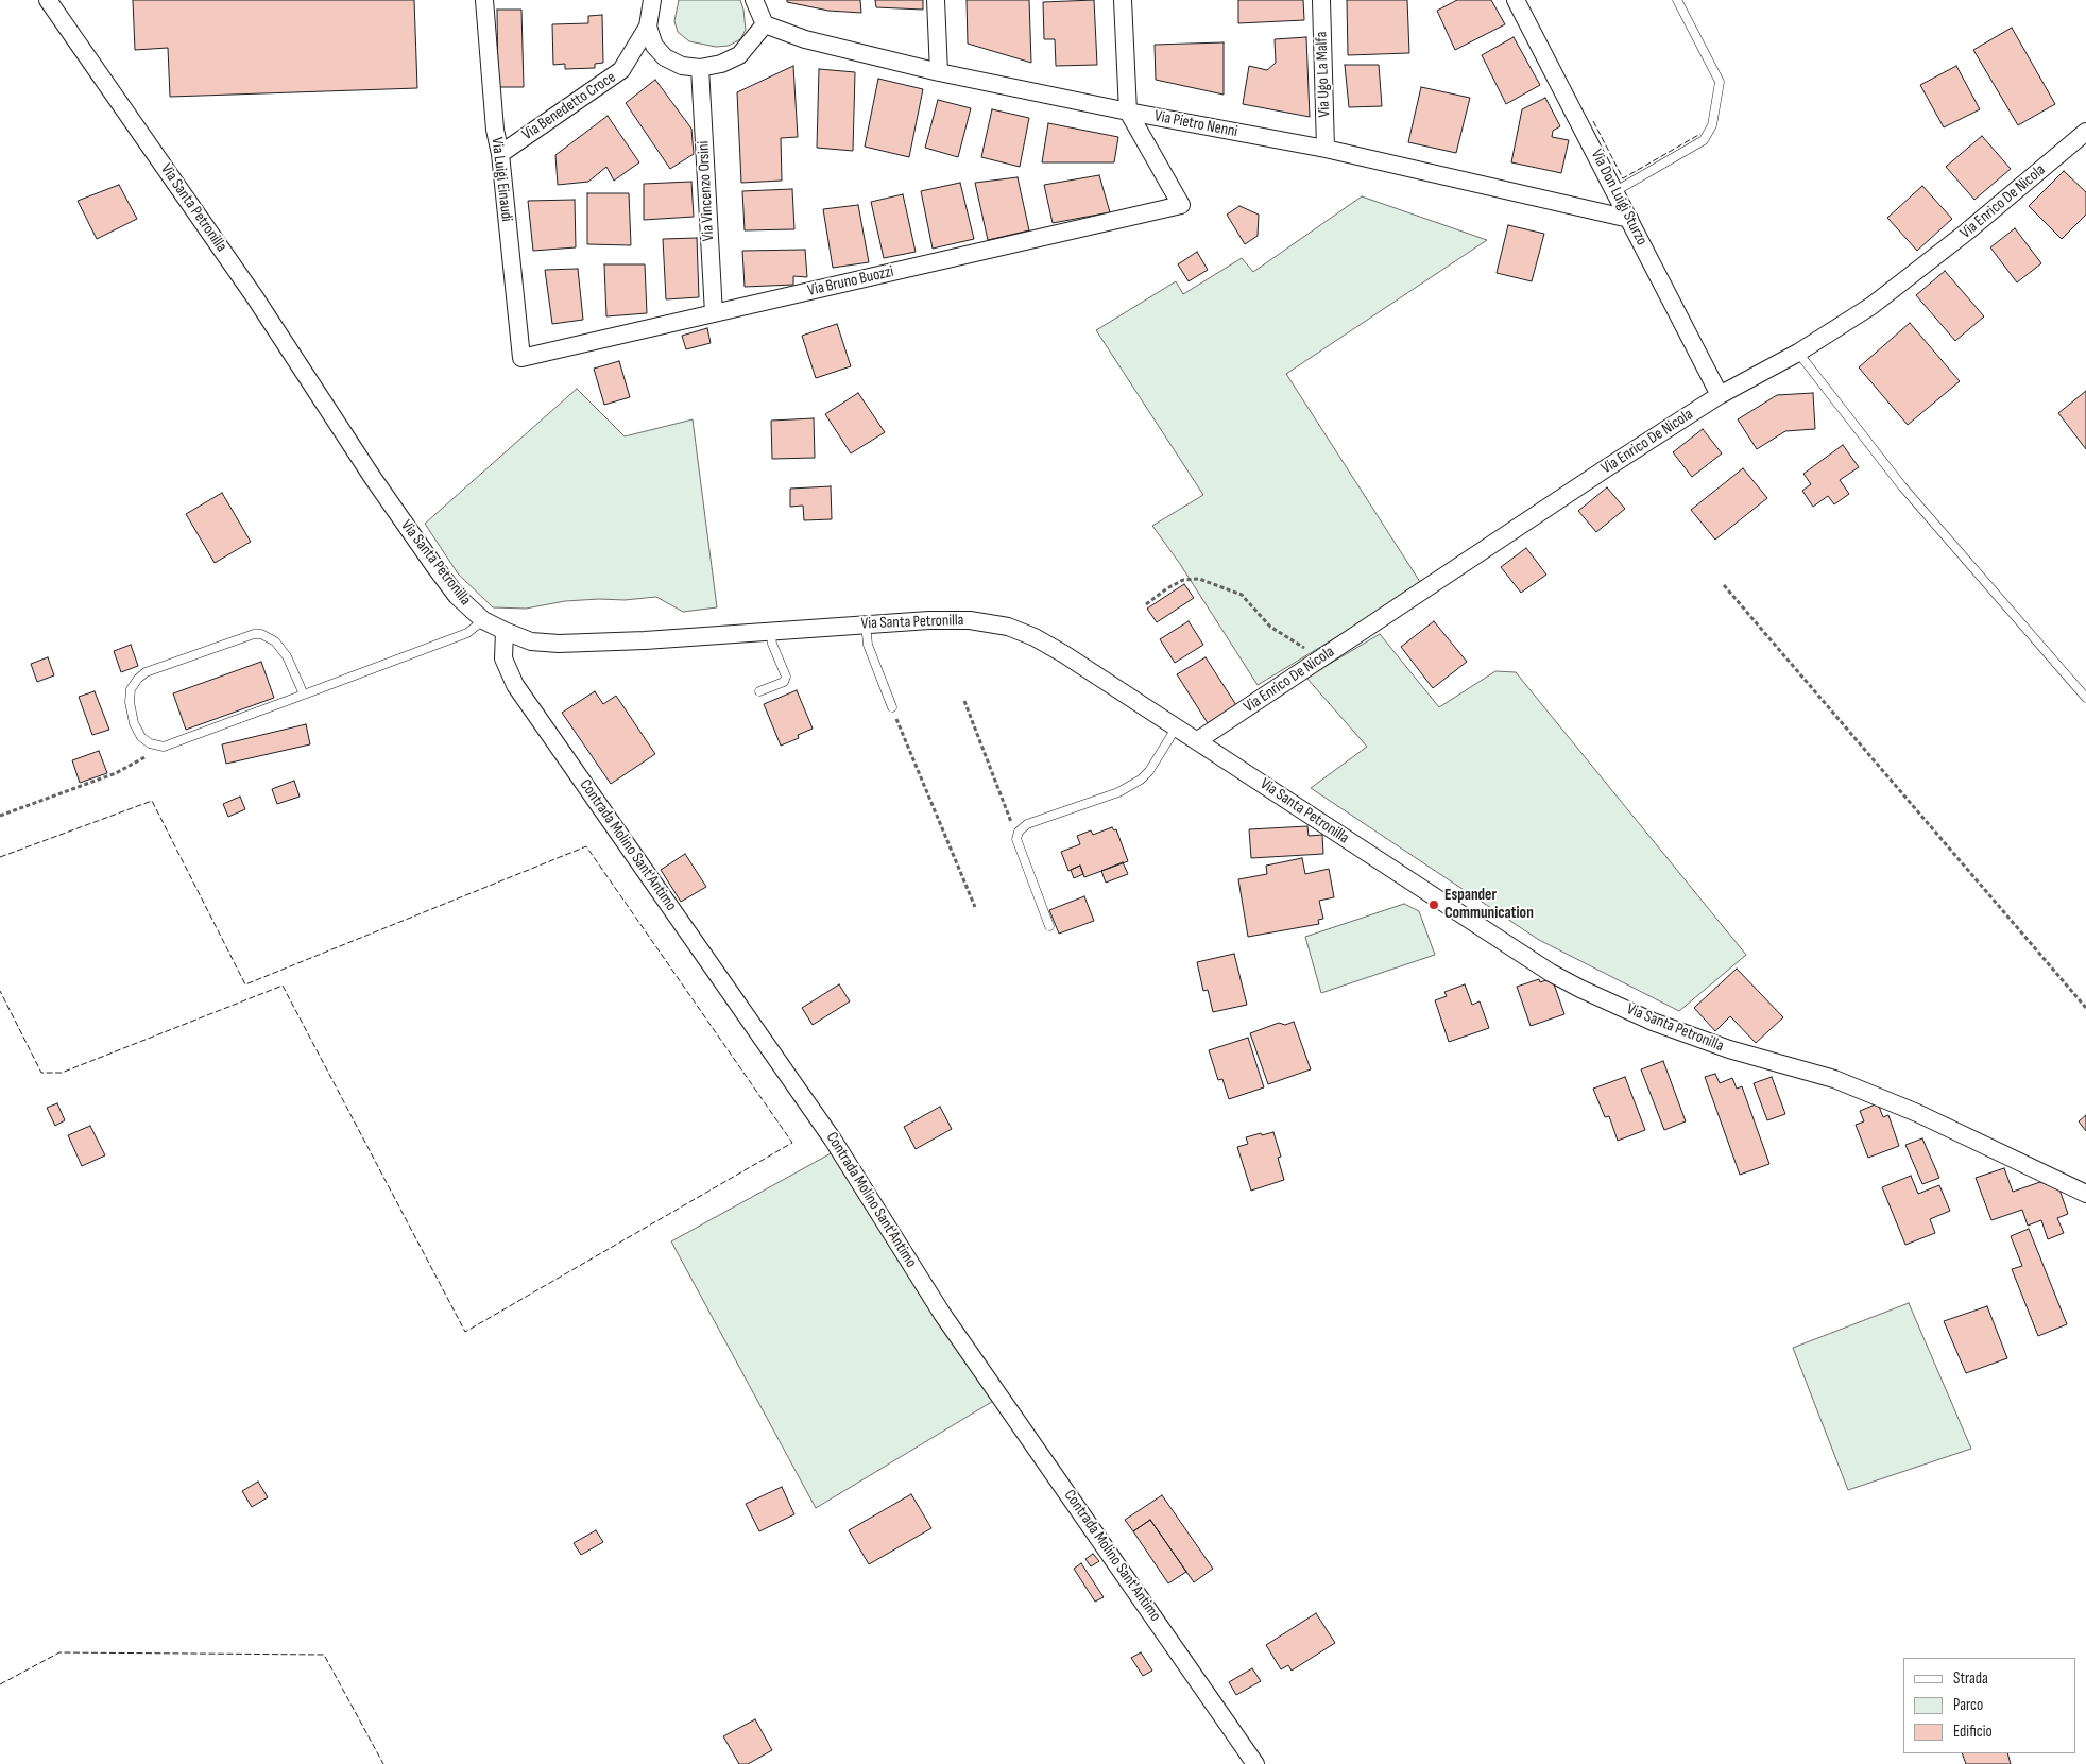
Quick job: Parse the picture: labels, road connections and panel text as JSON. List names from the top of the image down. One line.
{"streets":{"street":["Via Ugo La Malfa","Via Benedetto Croce","Via Pietro Nenni","Via Luigi Einaudi","Via Vincenzo Orsini","Via Don Luigi Sturzo","Via Enrico De Nicola","Via Santa Petronilla","Via Bruno Buozzi","Contrada Molino Sant'Antimo"]},"crossings":[["Via Ugo La Malfa","Via Pietro Nenni"],["Via Benedetto Croce","Via Luigi Einaudi"],["Via Pietro Nenni","Via Don Luigi Sturzo"],["Via Pietro Nenni","Via Bruno Buozzi"],["Via Luigi Einaudi","Via Bruno Buozzi"],["Via Vincenzo Orsini","Via Bruno Buozzi"],["Via Don Luigi Sturzo","Via Enrico De Nicola"],["Via Enrico De Nicola","Via Santa Petronilla"],["Via Santa Petronilla","Contrada Molino Sant'Antimo"]],"places":["Espander Communication"],"legend":["Strada","Parco","Edificio"]}
